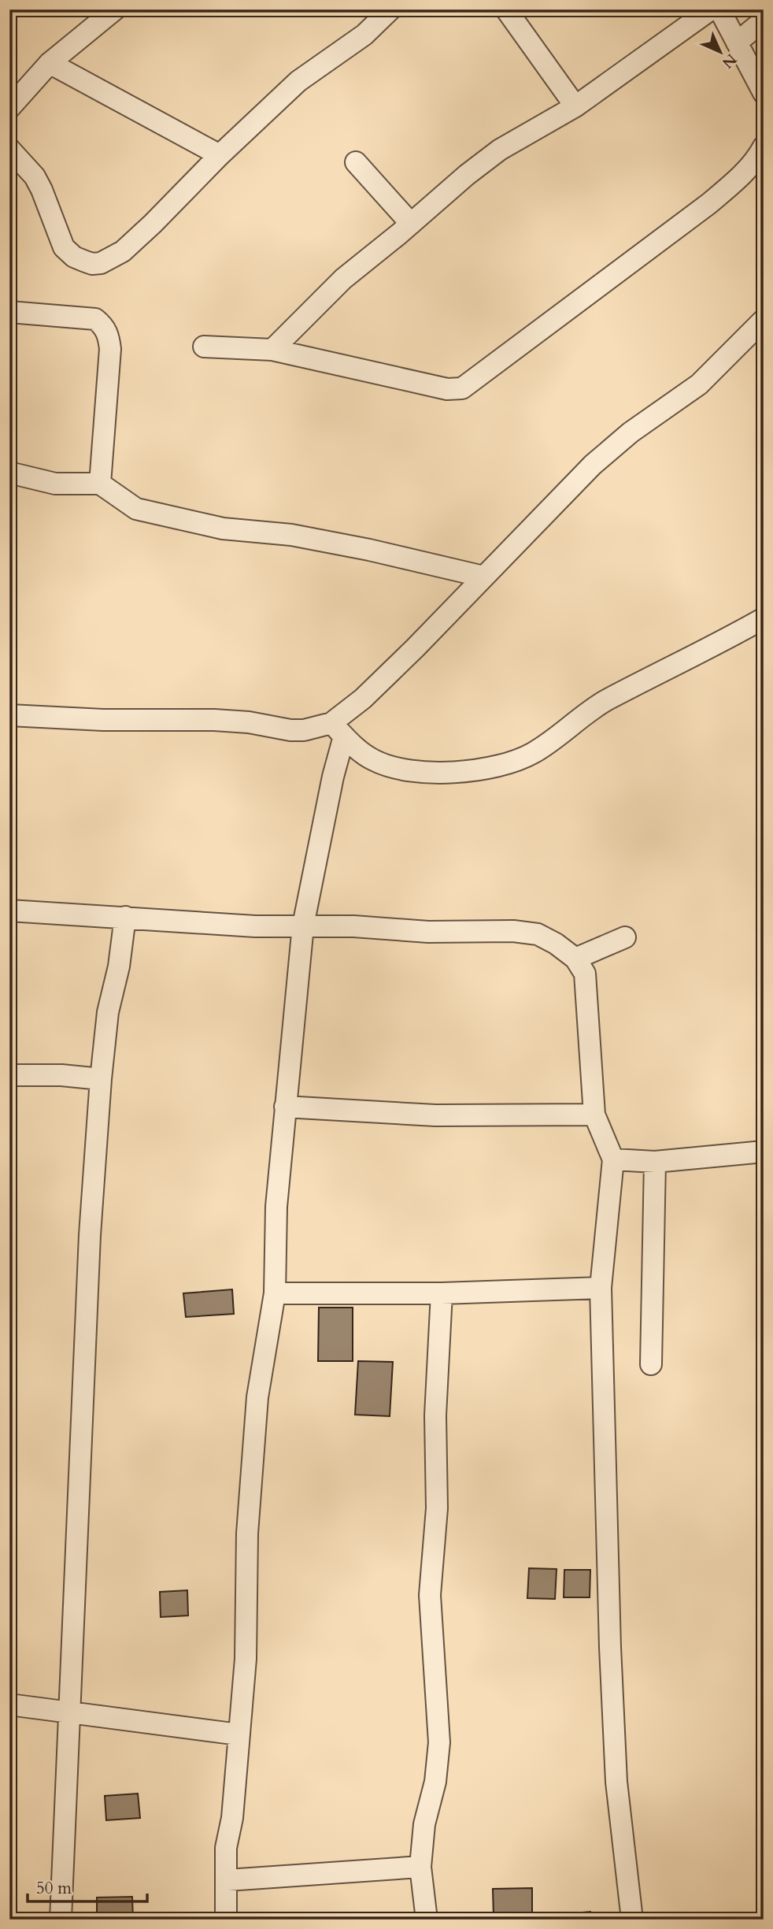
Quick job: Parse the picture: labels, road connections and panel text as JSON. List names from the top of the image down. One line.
{"scale_bar":"50 m","north":"bottom right"}
